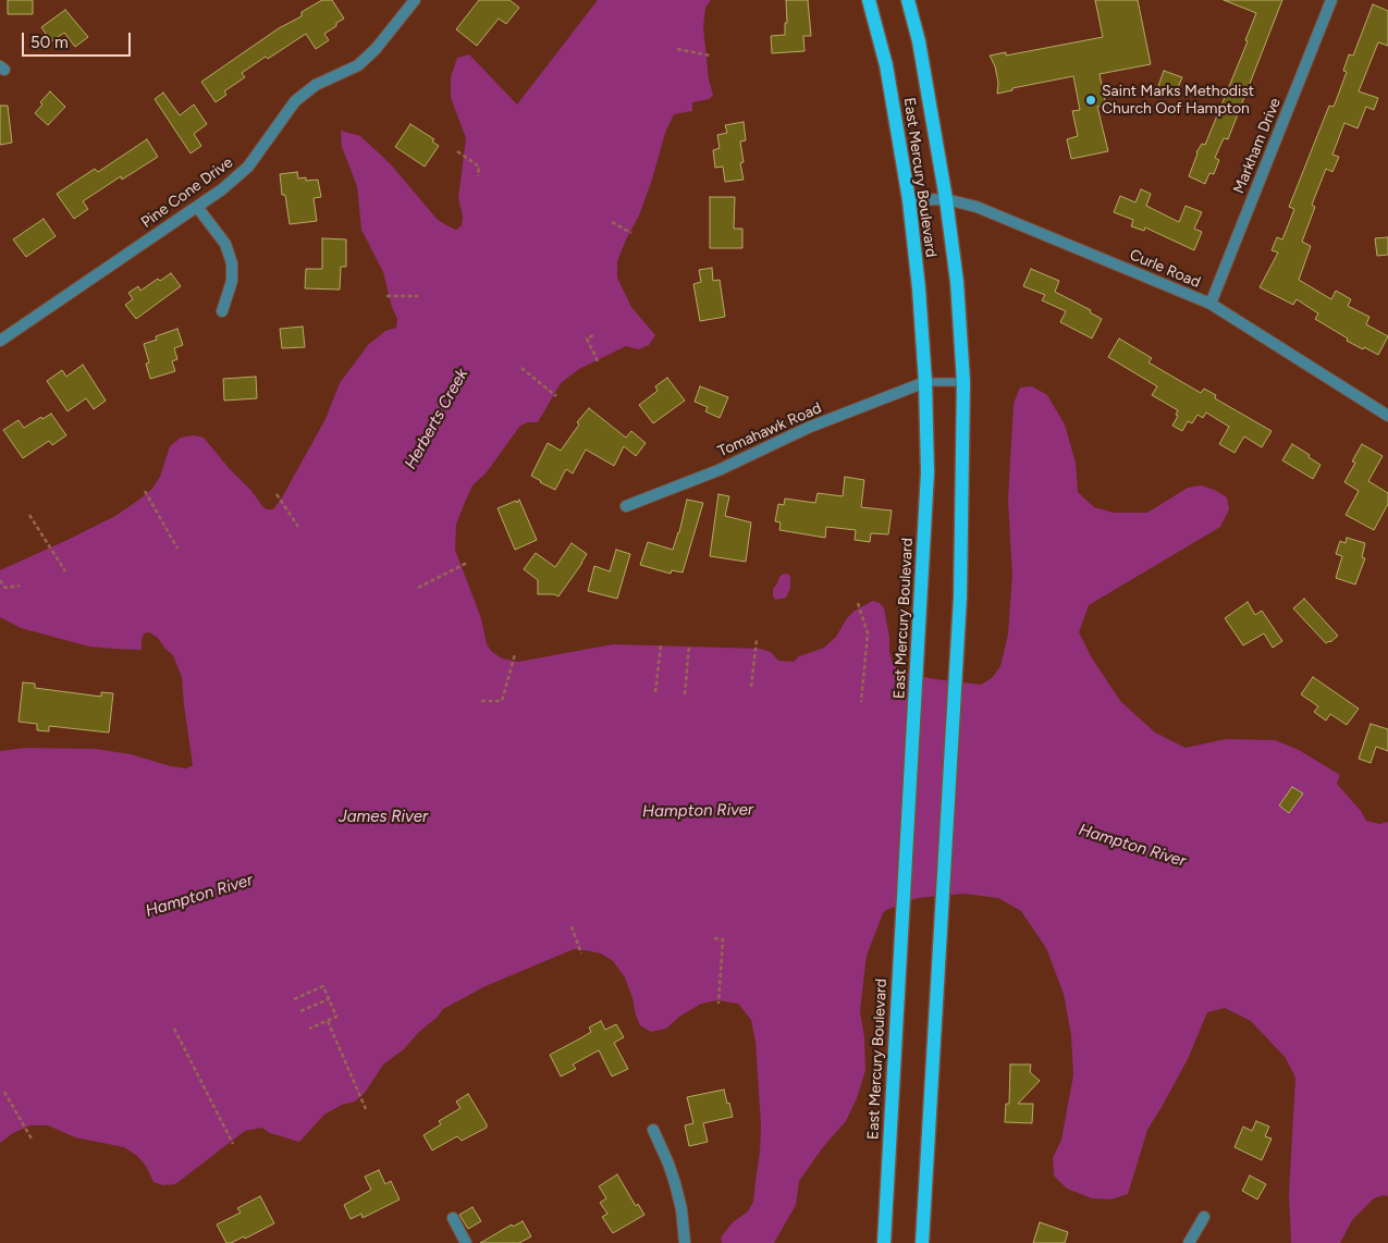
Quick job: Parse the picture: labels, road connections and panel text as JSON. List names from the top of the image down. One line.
{"streets":{"main road":["East Mercury Boulevard"],"street":["Markham Drive","Pine Cone Drive","Curle Road","Tomahawk Road"]},"crossings":[["Markham Drive","Curle Road"],["East Mercury Boulevard","Curle Road"],["East Mercury Boulevard","Tomahawk Road"]],"water":["Herberts Creek","Hampton River","James River"],"places":["Saint Marks Methodist Church Oof Hampton"],"scale_bar":"50 m"}
